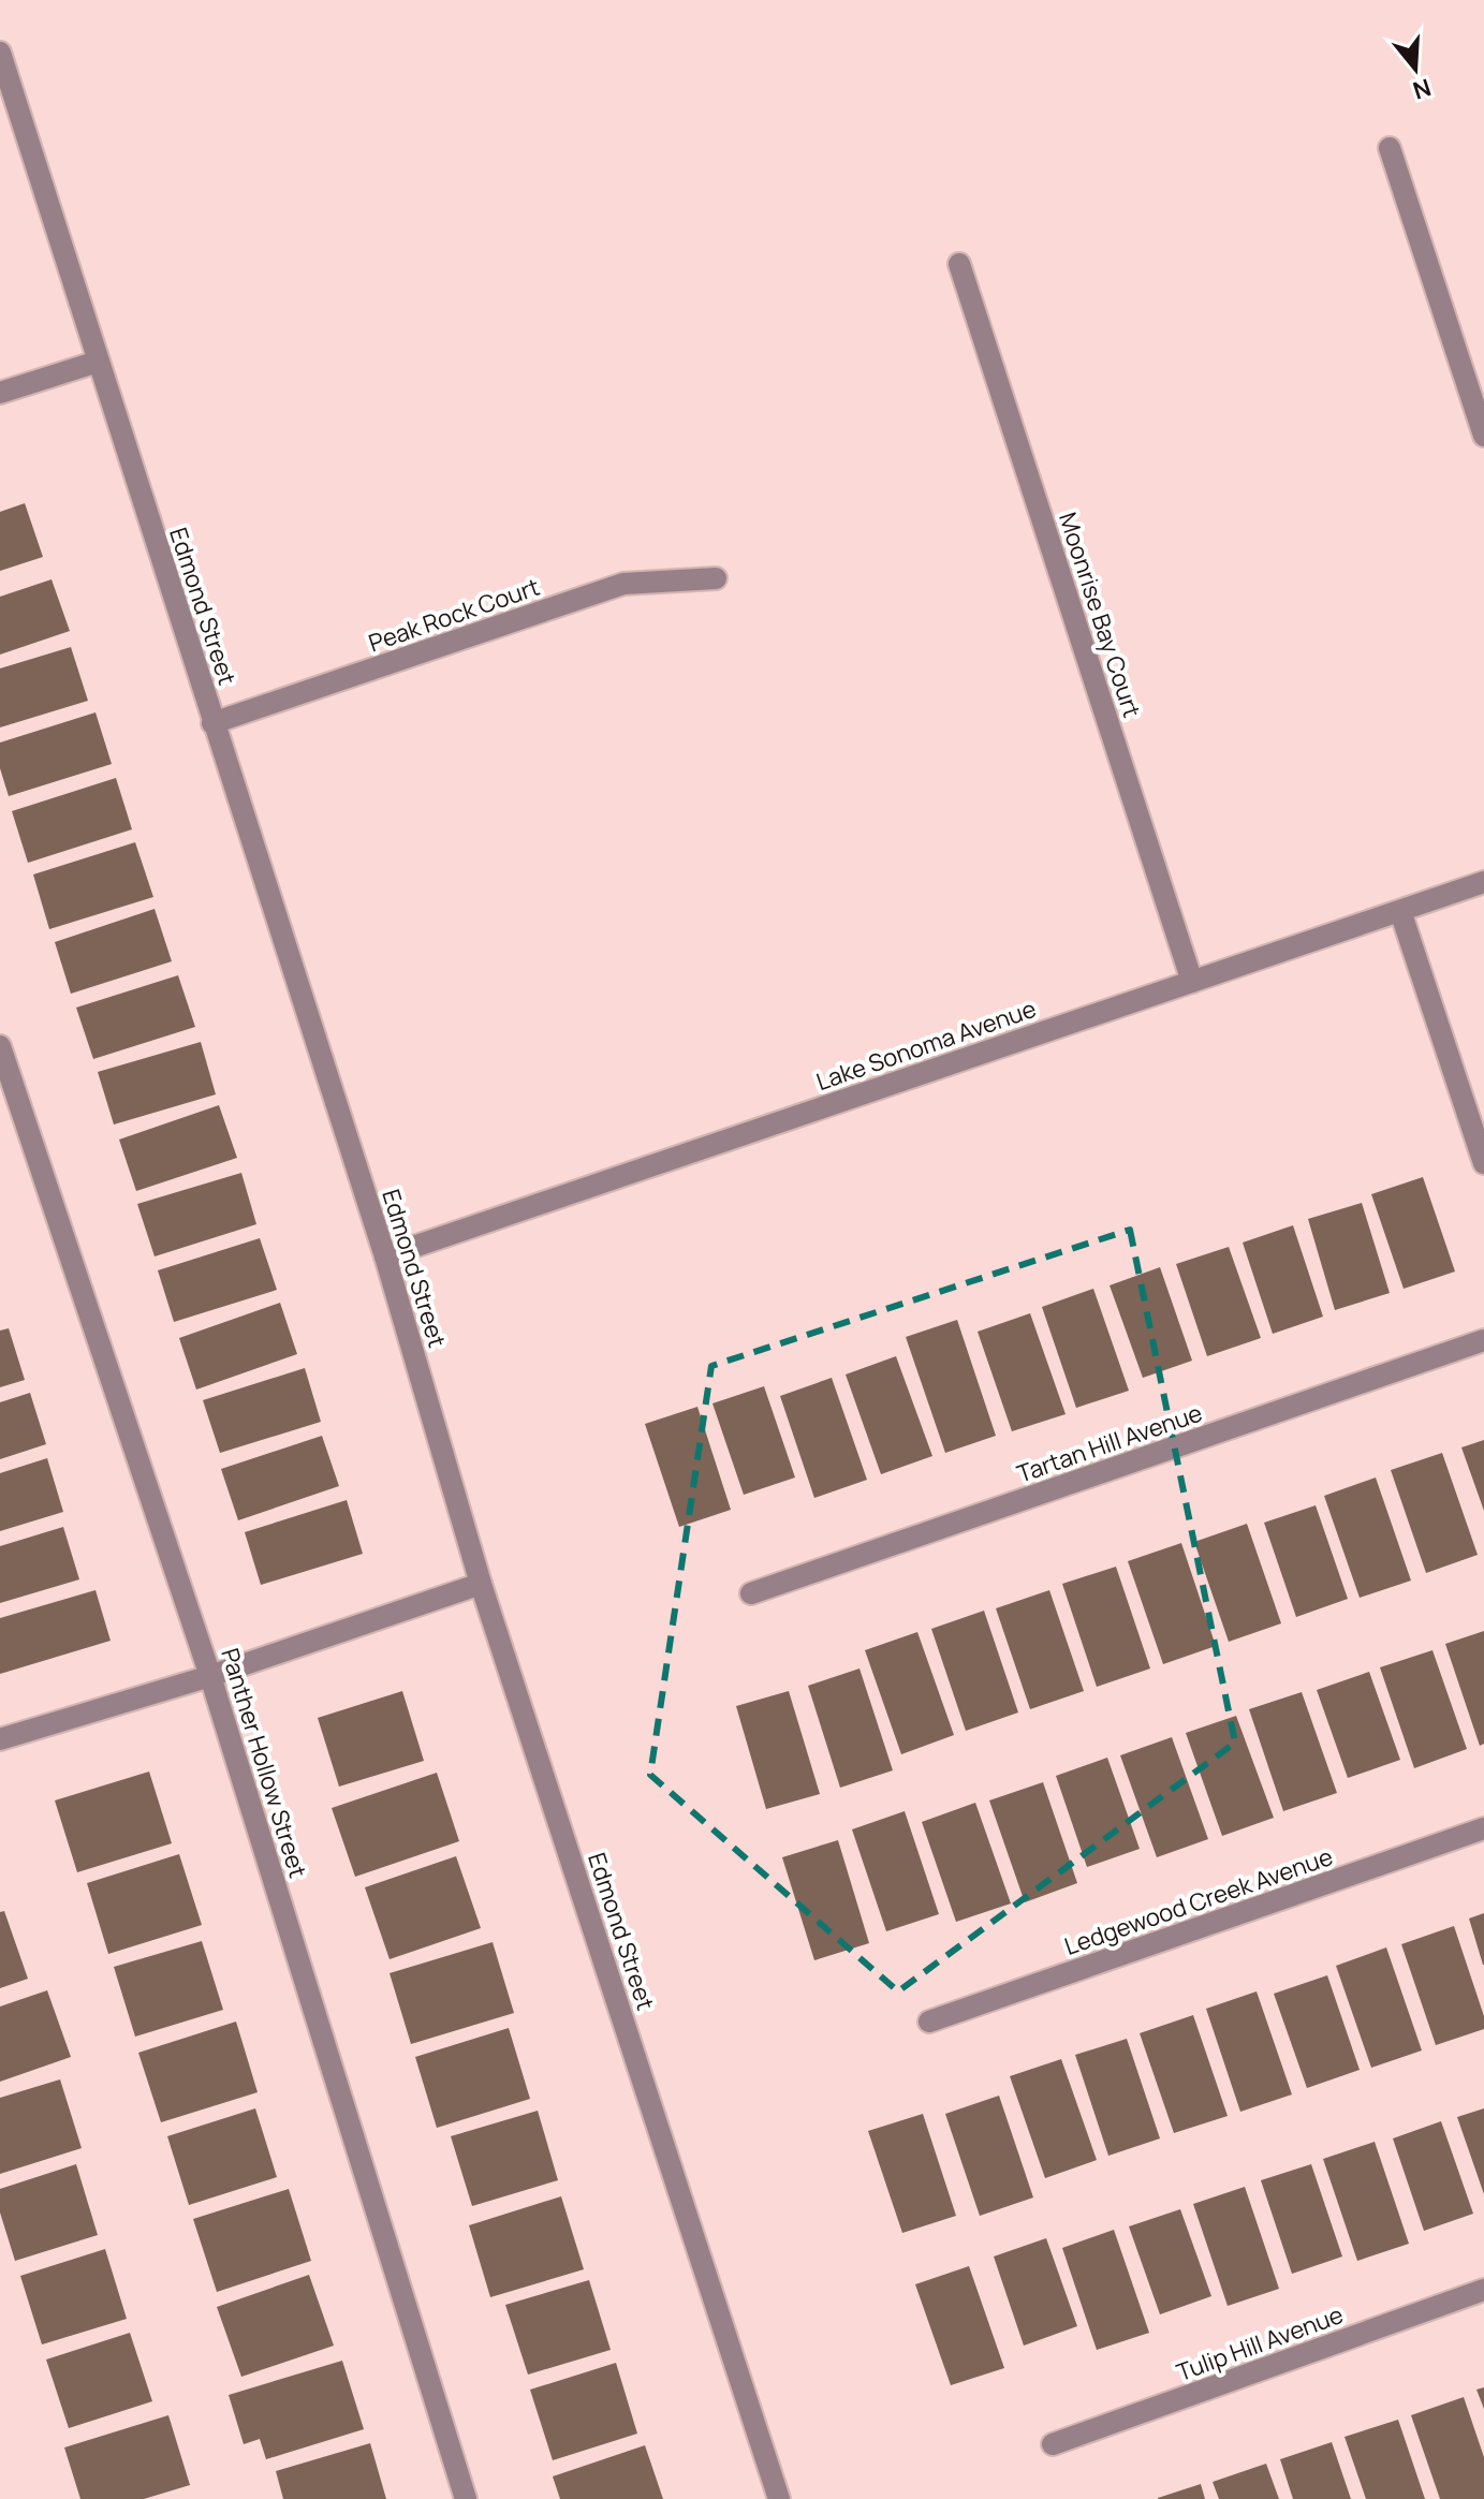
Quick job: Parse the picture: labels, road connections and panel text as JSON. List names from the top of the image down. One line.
{"streets":{"street":["Edmond Street","Peak Rock Court","Moonrise Bay Court","Lake Sonoma Avenue","Tartan Hill Avenue","Panther Hollow Street","Ledgewood Creek Avenue","Tulip Hill Avenue"]},"crossings":[["Edmond Street","Peak Rock Court"],["Edmond Street","Lake Sonoma Avenue"],["Moonrise Bay Court","Lake Sonoma Avenue"]],"north":"bottom"}
